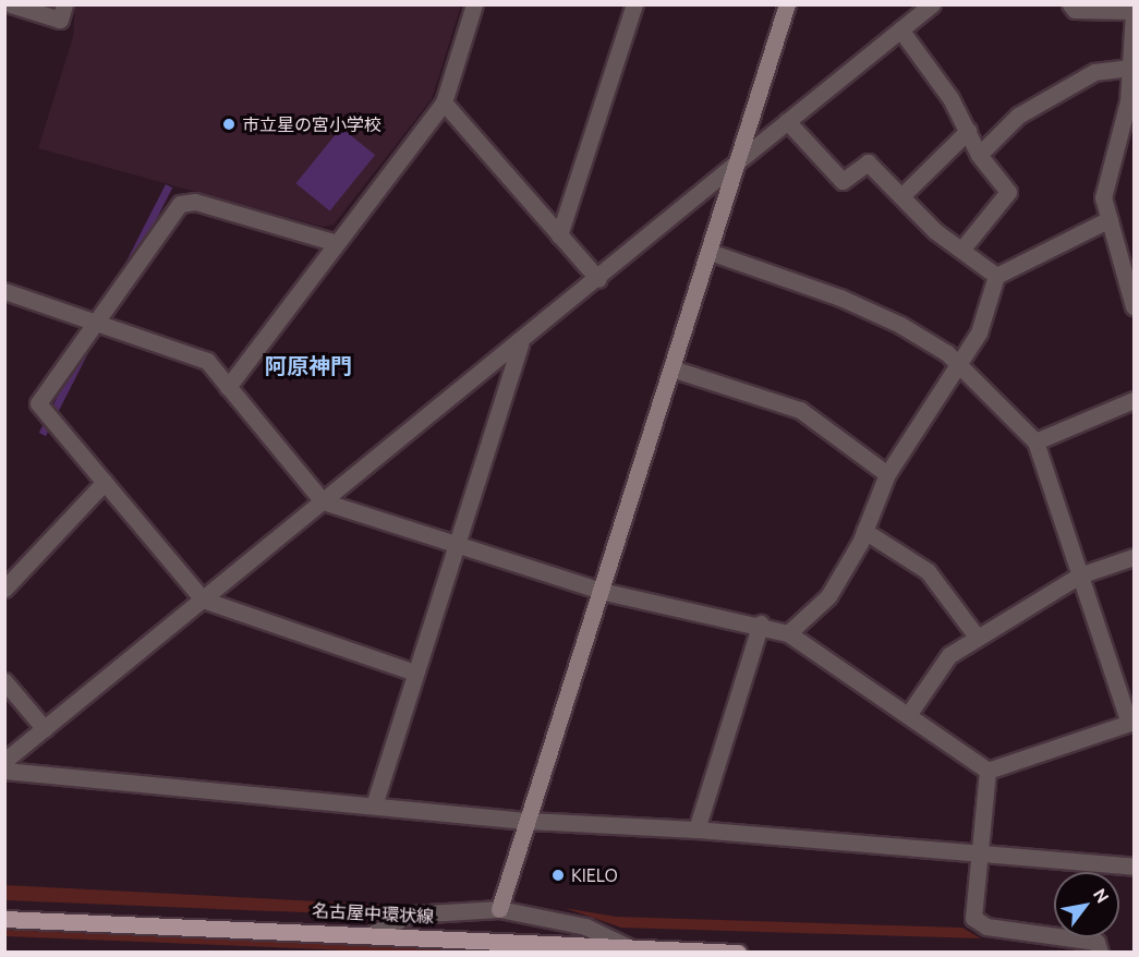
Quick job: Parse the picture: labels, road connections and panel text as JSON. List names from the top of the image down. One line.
{"streets":{"main road":["名古屋中環状線"]},"districts":["阿原神門"],"places":["市立星の宮小学校","KIELO"],"north":"top right"}
